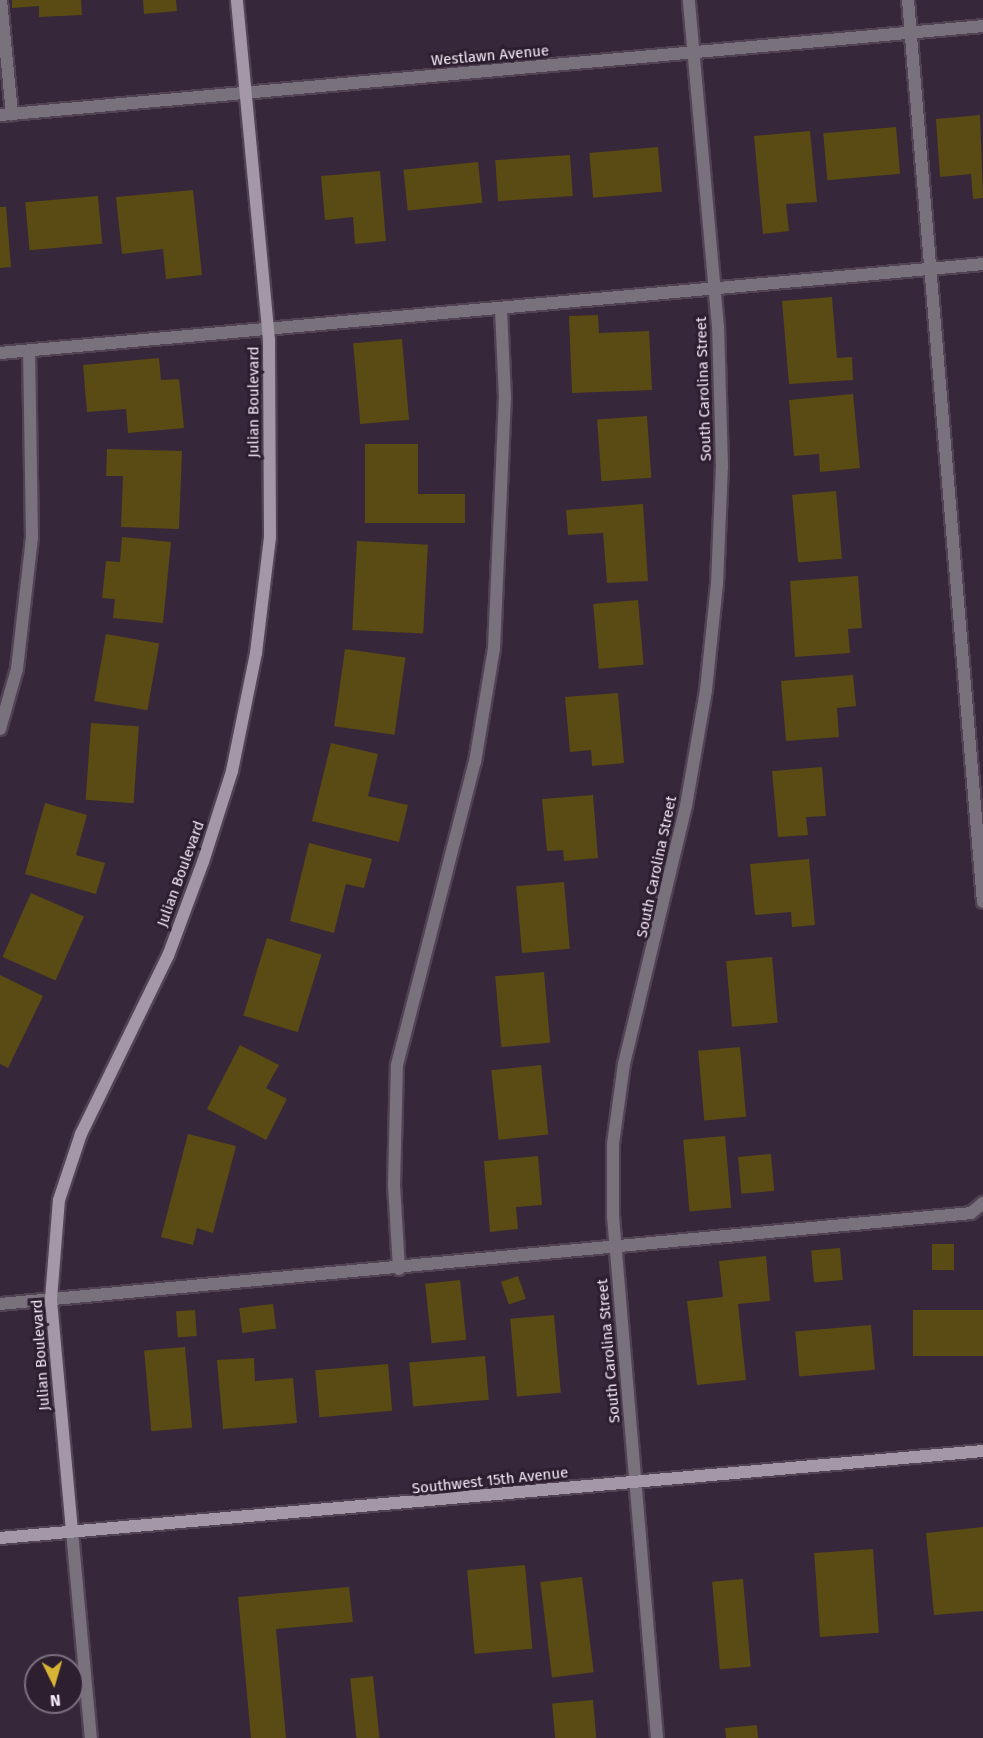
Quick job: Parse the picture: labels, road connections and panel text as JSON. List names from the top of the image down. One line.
{"streets":{"main road":["Julian Boulevard","Southwest 15th Avenue"],"street":["Westlawn Avenue","South Carolina Street"]},"crossings":[["Westlawn Avenue","South Carolina Street"],["Westlawn Avenue","Julian Boulevard"],["South Carolina Street","Southwest 15th Avenue"],["Julian Boulevard","Southwest 15th Avenue"]],"north":"bottom"}
